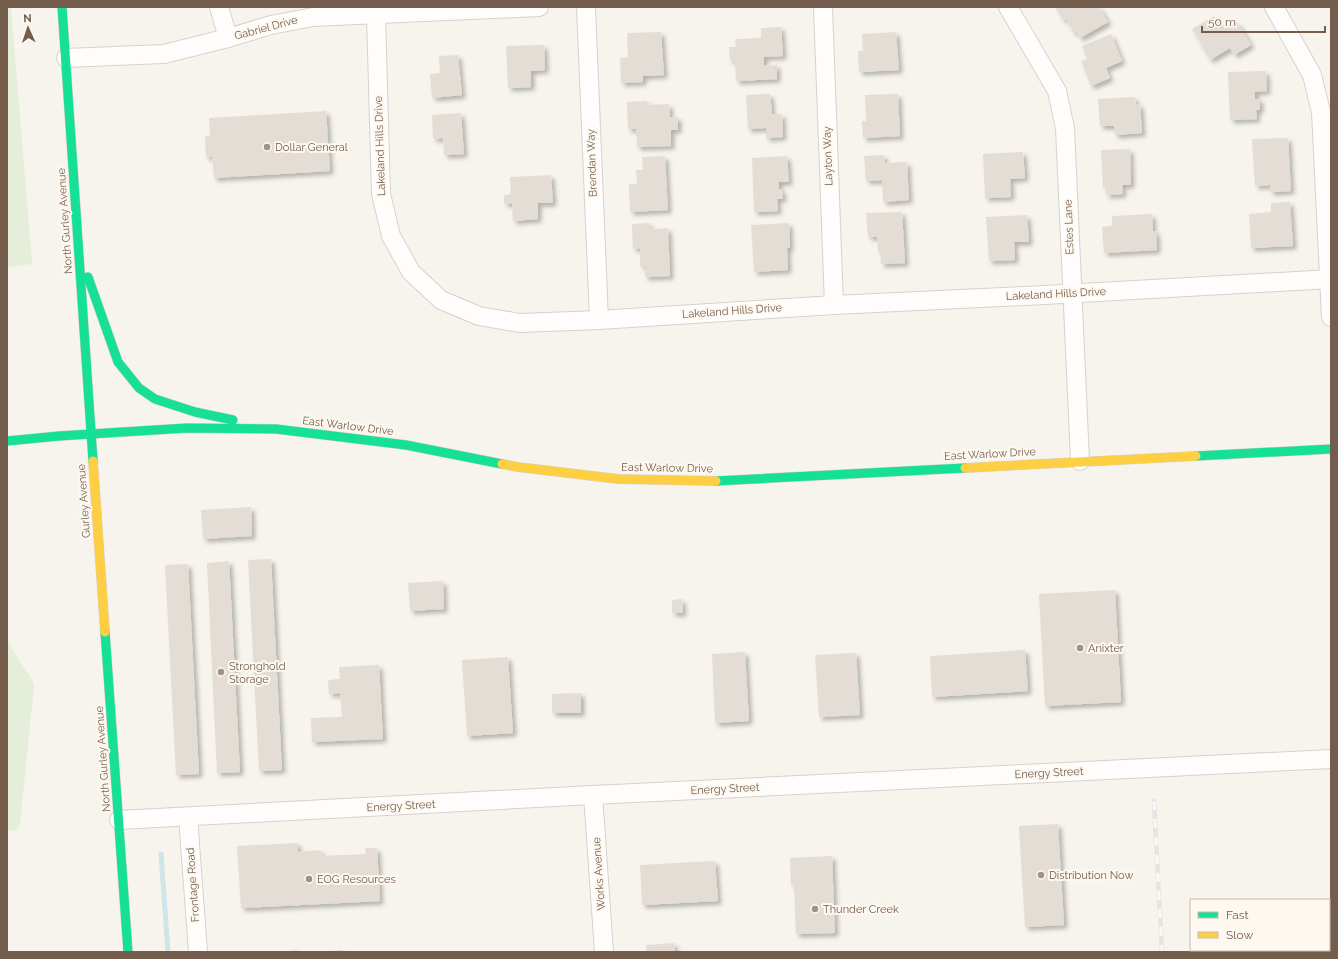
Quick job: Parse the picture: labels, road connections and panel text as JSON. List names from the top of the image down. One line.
{"streets":{"street":["Gabriel Drive","Lakeland Hills Drive","Layton Way","Brendan Way","North Gurley Avenue","Estes Lane","East Warlow Drive","Gurley Avenue","Energy Street","Works Avenue","Frontage Road"]},"crossings":[["Gabriel Drive","Lakeland Hills Drive"],["Gabriel Drive","North Gurley Avenue"],["Lakeland Hills Drive","Layton Way"],["Lakeland Hills Drive","Brendan Way"],["Lakeland Hills Drive","Estes Lane"],["North Gurley Avenue","East Warlow Drive"],["North Gurley Avenue","Gurley Avenue"],["North Gurley Avenue","Energy Street"],["Estes Lane","East Warlow Drive"],["East Warlow Drive","Gurley Avenue"],["Energy Street","Works Avenue"],["Energy Street","Frontage Road"]],"places":["Dollar General","Anixter","Stronghold Storage","Distribution Now","EOG Resources","Thunder Creek"],"legend":["Fast","Slow"],"scale_bar":"50 m","north":"top"}
